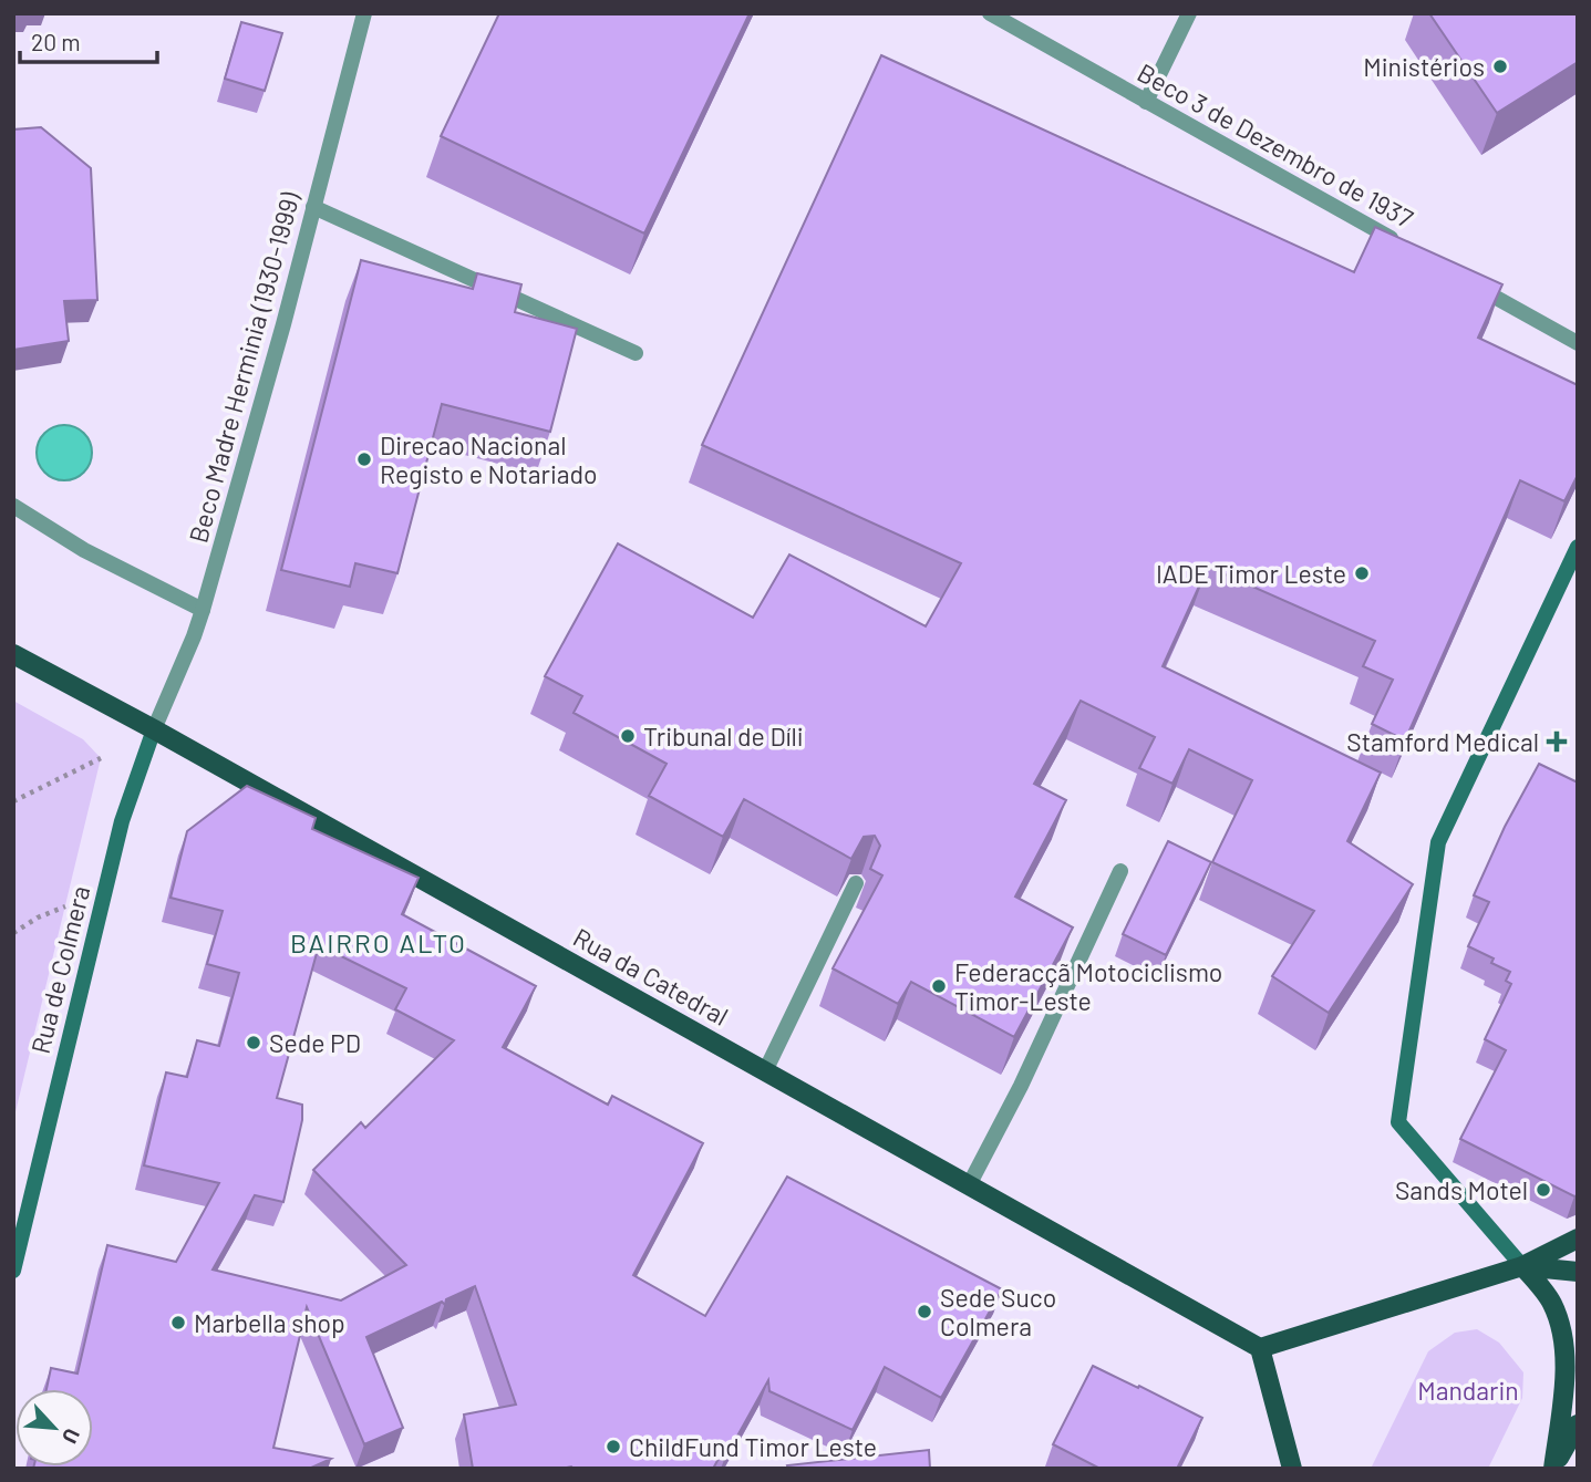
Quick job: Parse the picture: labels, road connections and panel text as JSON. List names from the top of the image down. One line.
{"streets":{"main road":["Rua da Catedral"],"street":["Beco 3 de Dezembro de 1937","Beco Madre Herminia (1930-1999)","Rua de Colmera"]},"crossings":[["Beco Madre Herminia (1930-1999)","Rua de Colmera"],["Beco Madre Herminia (1930-1999)","Rua da Catedral"],["Rua de Colmera","Rua da Catedral"]],"districts":["BAIRRO ALTO"],"parks":["Mandarin"],"places":{"other":["Ministérios","Direcao Nacional Registo e Notariado","IADE Timor Leste","Tribunal de Díli","Federacçã Motociclismo Timor-Leste","Sede PD","Sands Motel","Sede Suco Colmera","Marbella shop","ChildFund Timor Leste"],"health":["Stamford Medical"]},"scale_bar":"20 m","north":"bottom right"}
